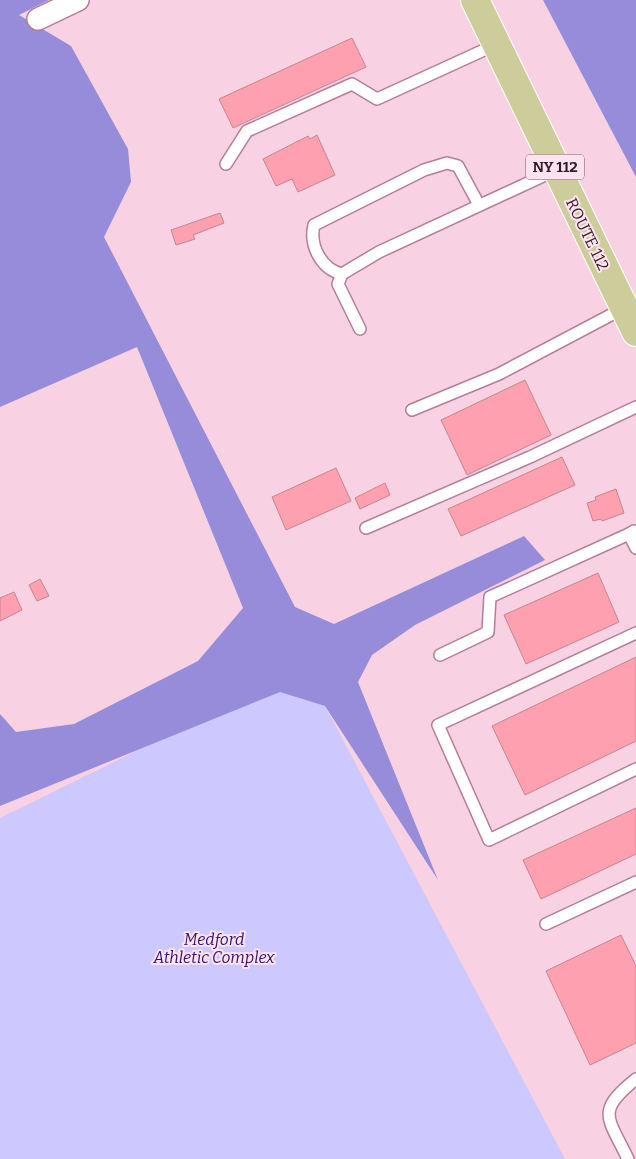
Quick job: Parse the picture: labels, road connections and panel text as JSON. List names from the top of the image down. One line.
{"streets":{"main road":["NY 112","ROUTE 112"]},"parks":["Medford Athletic Complex"]}
